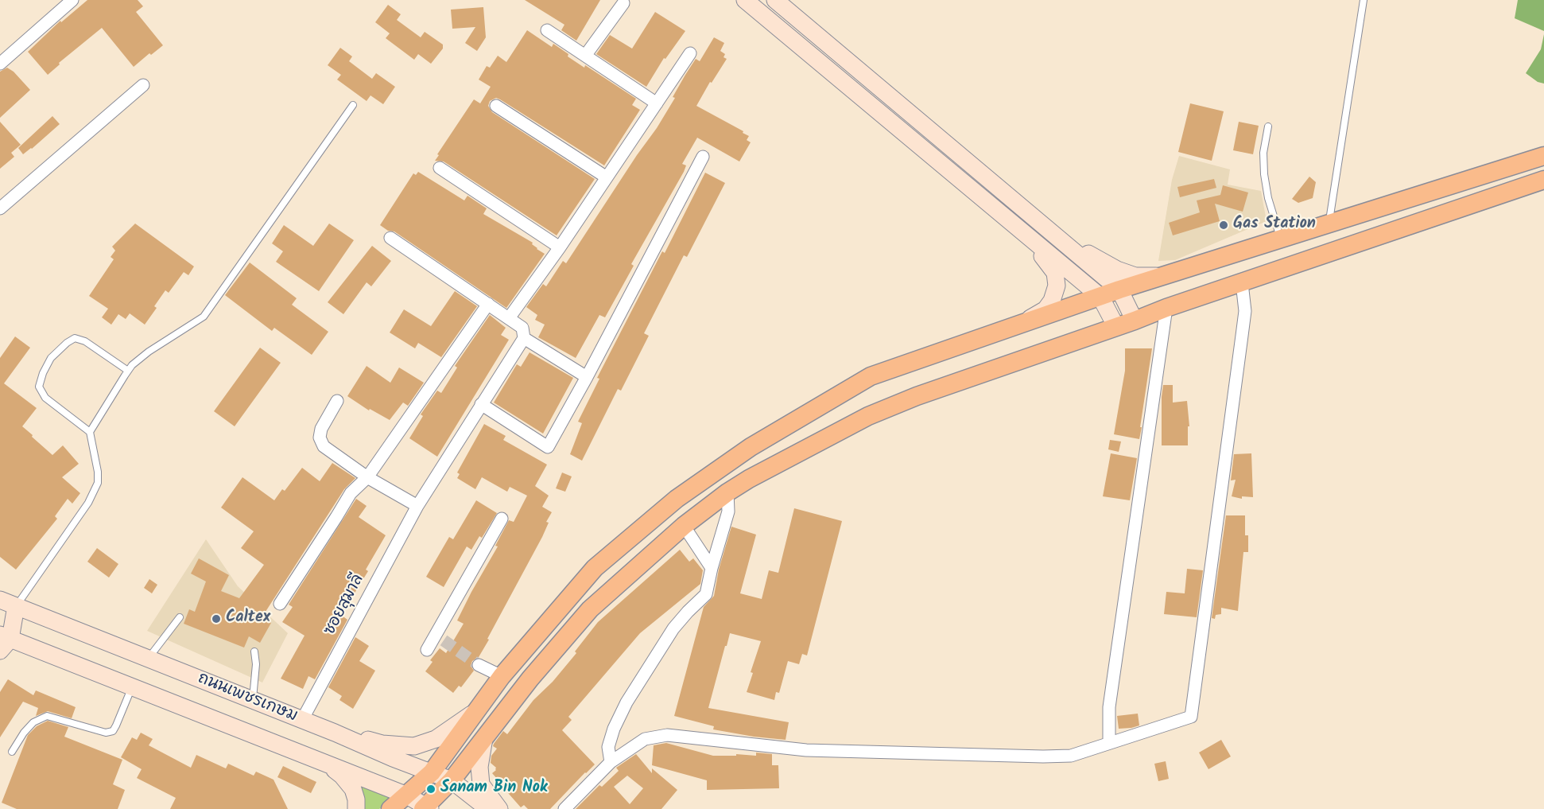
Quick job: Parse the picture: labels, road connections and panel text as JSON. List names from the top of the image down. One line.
{"streets":{"main road":["ถนนเพชรเกษม"],"street":["ซอยสุมาลี"]},"crossings":[["ซอยสุมาลี","ถนนเพชรเกษม"]],"places":["Gas Station","Caltex","Sanam Bin Nok"]}
